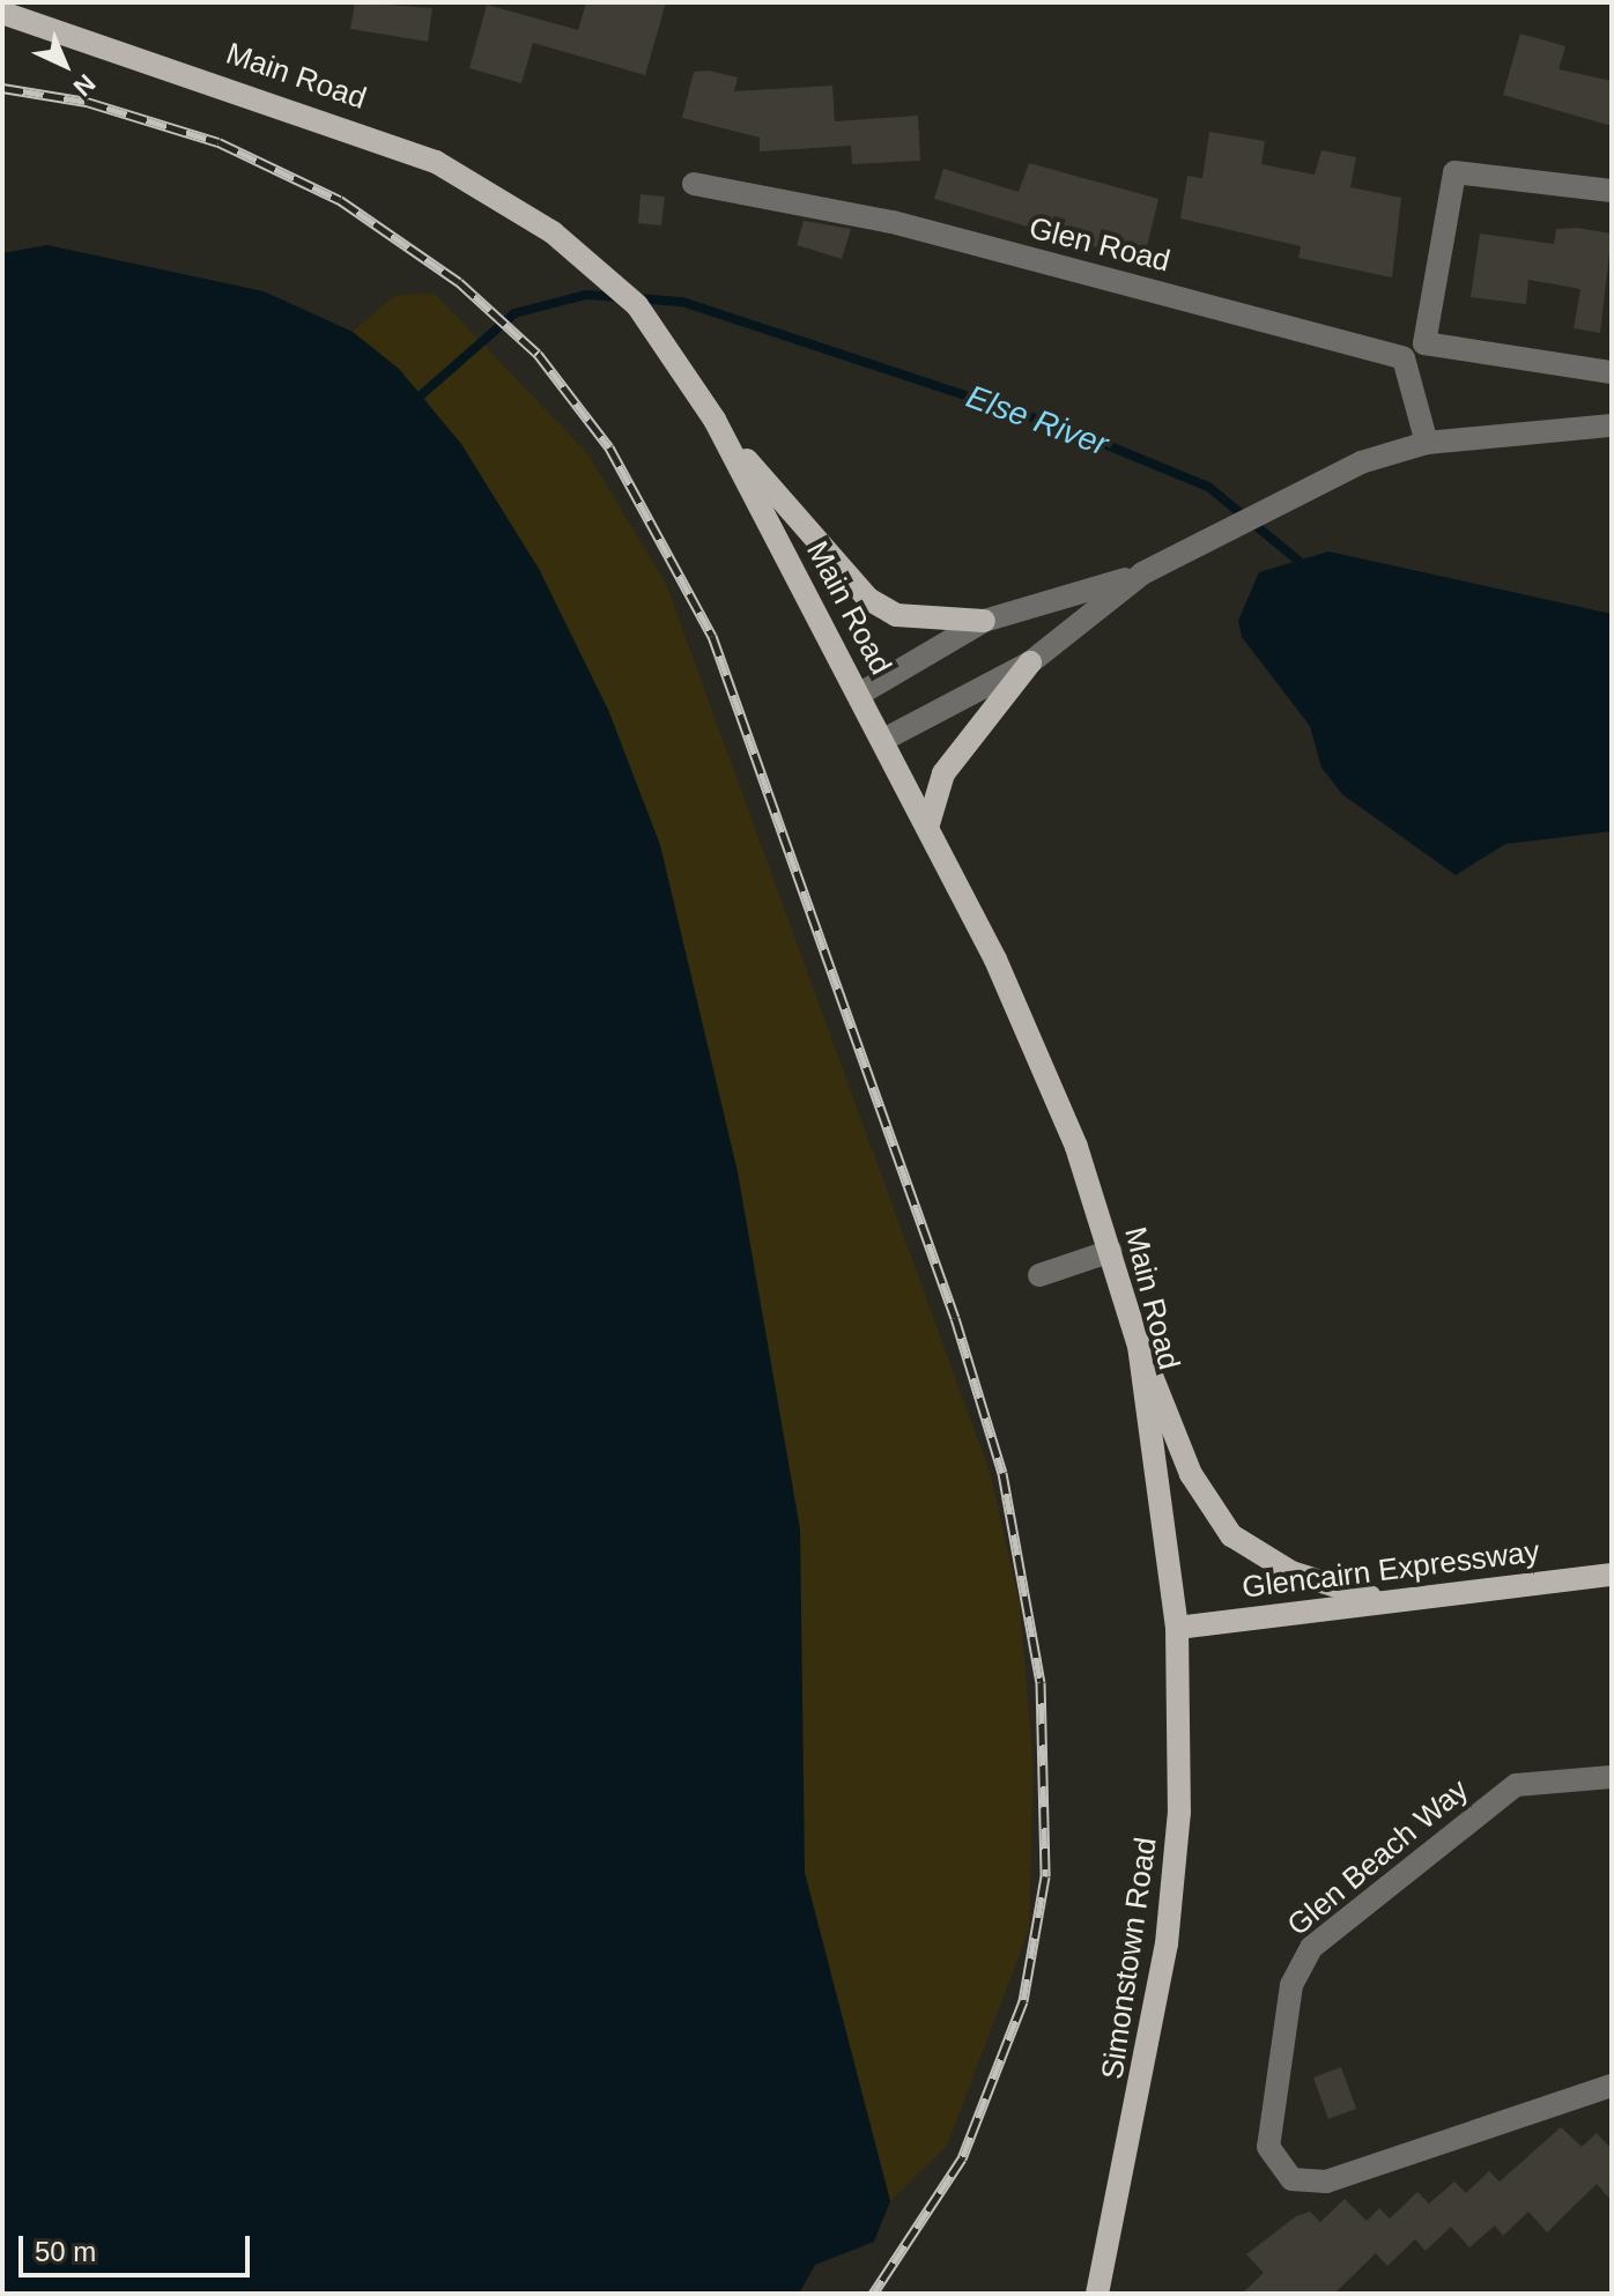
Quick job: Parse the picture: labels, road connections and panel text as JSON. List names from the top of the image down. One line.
{"streets":{"main road":["Main Road","Glencairn Expressway","Simonstown Road"],"street":["Glen Road","Glen Beach Way"]},"crossings":[["Main Road","Glencairn Expressway"],["Main Road","Simonstown Road"],["Glencairn Expressway","Simonstown Road"]],"water":["Else River"],"scale_bar":"50 m","north":"bottom right"}
